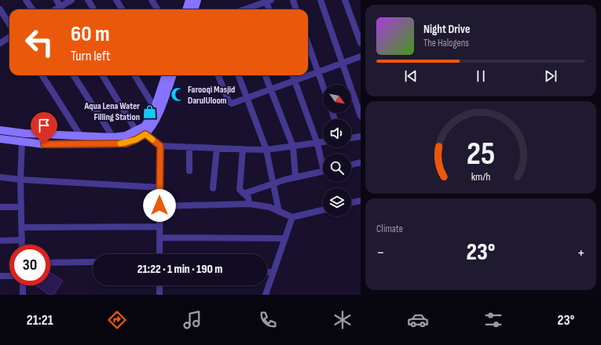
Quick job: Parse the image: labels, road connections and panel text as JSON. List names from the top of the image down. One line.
{"places":{"mosque":["Farooqi Masjid DarulUloom"],"shop":["Aqua Lena Water Filling Station"]},"north":"bottom right","page":{"turn":["60 m","Turn left"],"song":["Night Drive","The Halogens"],"tile":"Climate","heat":["−","23°","+"],"limit":"30","trip":"21:22 · 1 min · 190 m","tabs":["21:21","23°"],"gauge":["25","km/h"]}}
